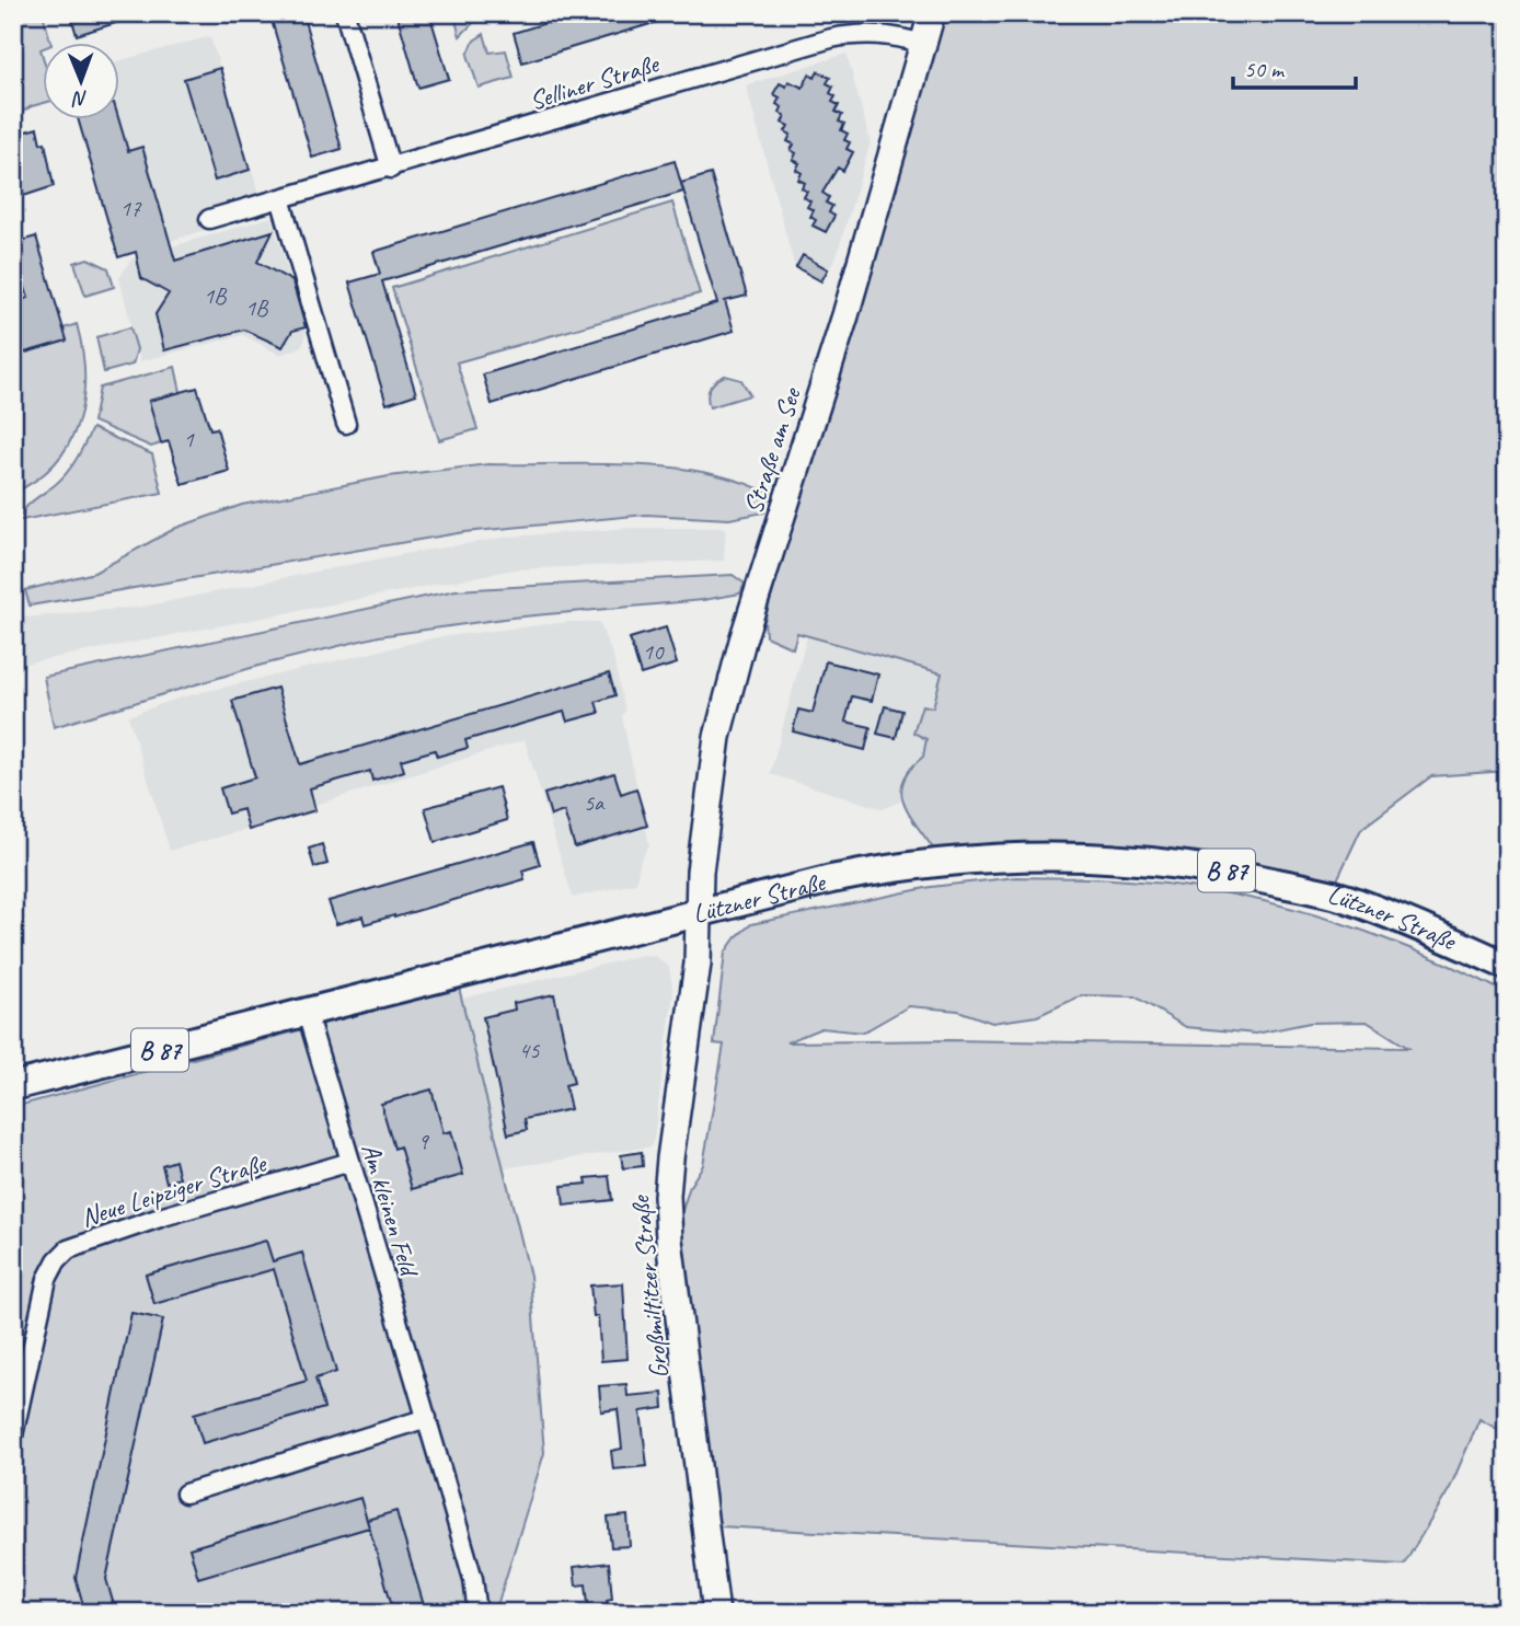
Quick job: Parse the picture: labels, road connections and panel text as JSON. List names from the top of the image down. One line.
{"streets":{"main road":["Straße am See","B 87","Lützner Straße","Großmiltitzer Straße"],"street":["Selliner Straße","Neue Leipziger Straße","Am kleinen Feld"]},"crossings":[["Selliner Straße","Straße am See"],["Straße am See","Lützner Straße"],["Straße am See","Großmiltitzer Straße"],["Lützner Straße","Am kleinen Feld"],["Lützner Straße","Großmiltitzer Straße"],["Neue Leipziger Straße","Am kleinen Feld"]],"house_numbers":["17","1B","1B","1","10","5a","45","9"],"scale_bar":"50 m","north":"bottom"}
